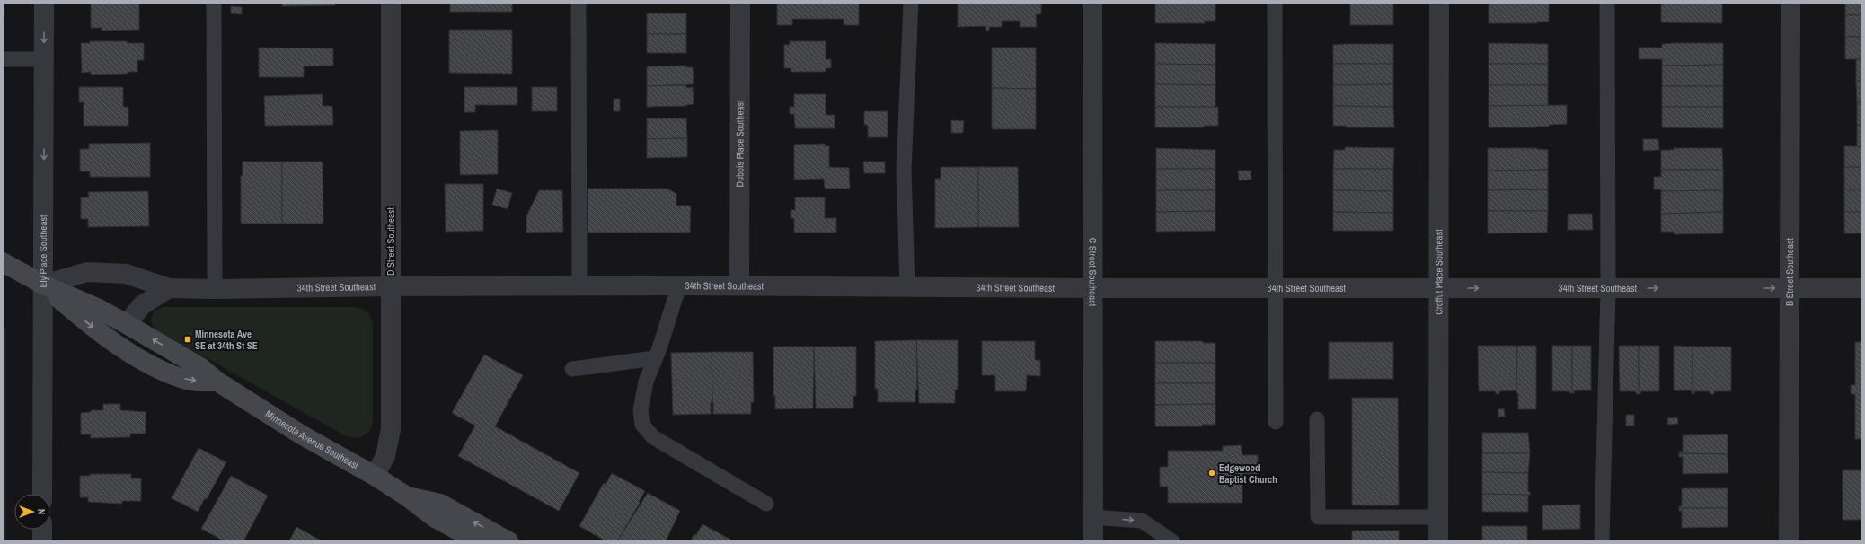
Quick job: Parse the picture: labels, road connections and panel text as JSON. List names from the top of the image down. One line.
{"streets":{"main road":["Minnesota Avenue Southeast"],"street":["Dubois Place Southeast","D Street Southeast","Ely Place Southeast","C Street Southeast","Croffut Place Southeast","B Street Southeast","34th Street Southeast"]},"crossings":[["Dubois Place Southeast","34th Street Southeast"],["D Street Southeast","34th Street Southeast"],["D Street Southeast","Minnesota Avenue Southeast"],["Ely Place Southeast","34th Street Southeast"],["Ely Place Southeast","Minnesota Avenue Southeast"],["C Street Southeast","34th Street Southeast"],["Croffut Place Southeast","34th Street Southeast"],["B Street Southeast","34th Street Southeast"],["34th Street Southeast","Minnesota Avenue Southeast"]],"one_way":["Ely Place Southeast"],"places":{"transit":["Minnesota Ave SE at 34th St SE"],"other":["Edgewood Baptist Church"]},"north":"right"}
